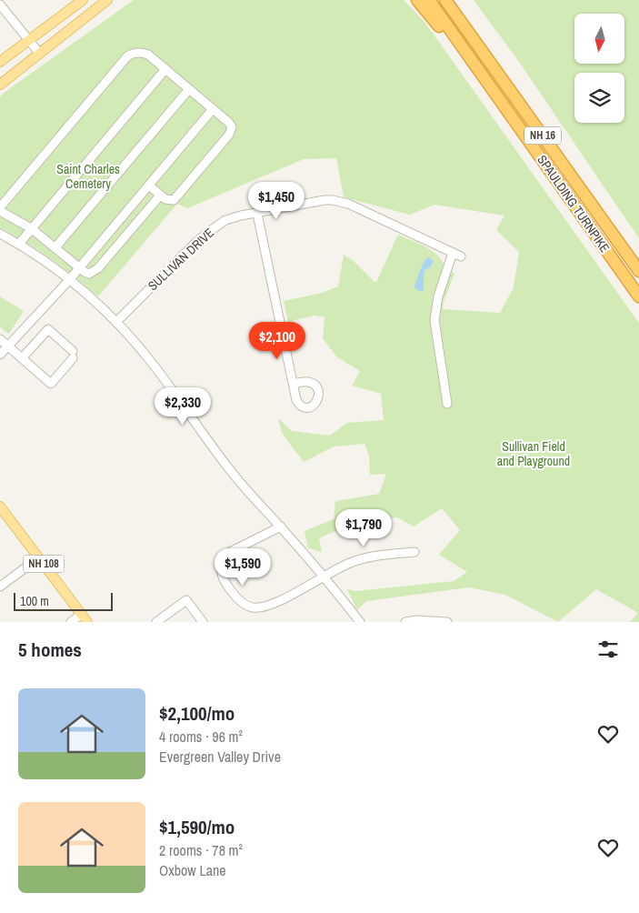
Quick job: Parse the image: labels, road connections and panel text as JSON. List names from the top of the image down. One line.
{"streets":{"highway":["NH 16","SPAULDING TURNPIKE"],"main road":["NH 108"],"street":["SULLIVAN DRIVE"]},"parks":["Saint Charles Cemetery","Sullivan Field and Playground"],"scale_bar":"100 m","north":"bottom","page":{"price":["$1,450","$2,100","$2,330","$1,790","$1,590"],"scale":"100 m","heading":"5 homes","list":[{"name":"$2,100/mo","note":"4 rooms · 96 m² · Evergreen Valley Drive"},{"name":"$1,590/mo","note":"2 rooms · 78 m² · Oxbow Lane"}]}}
